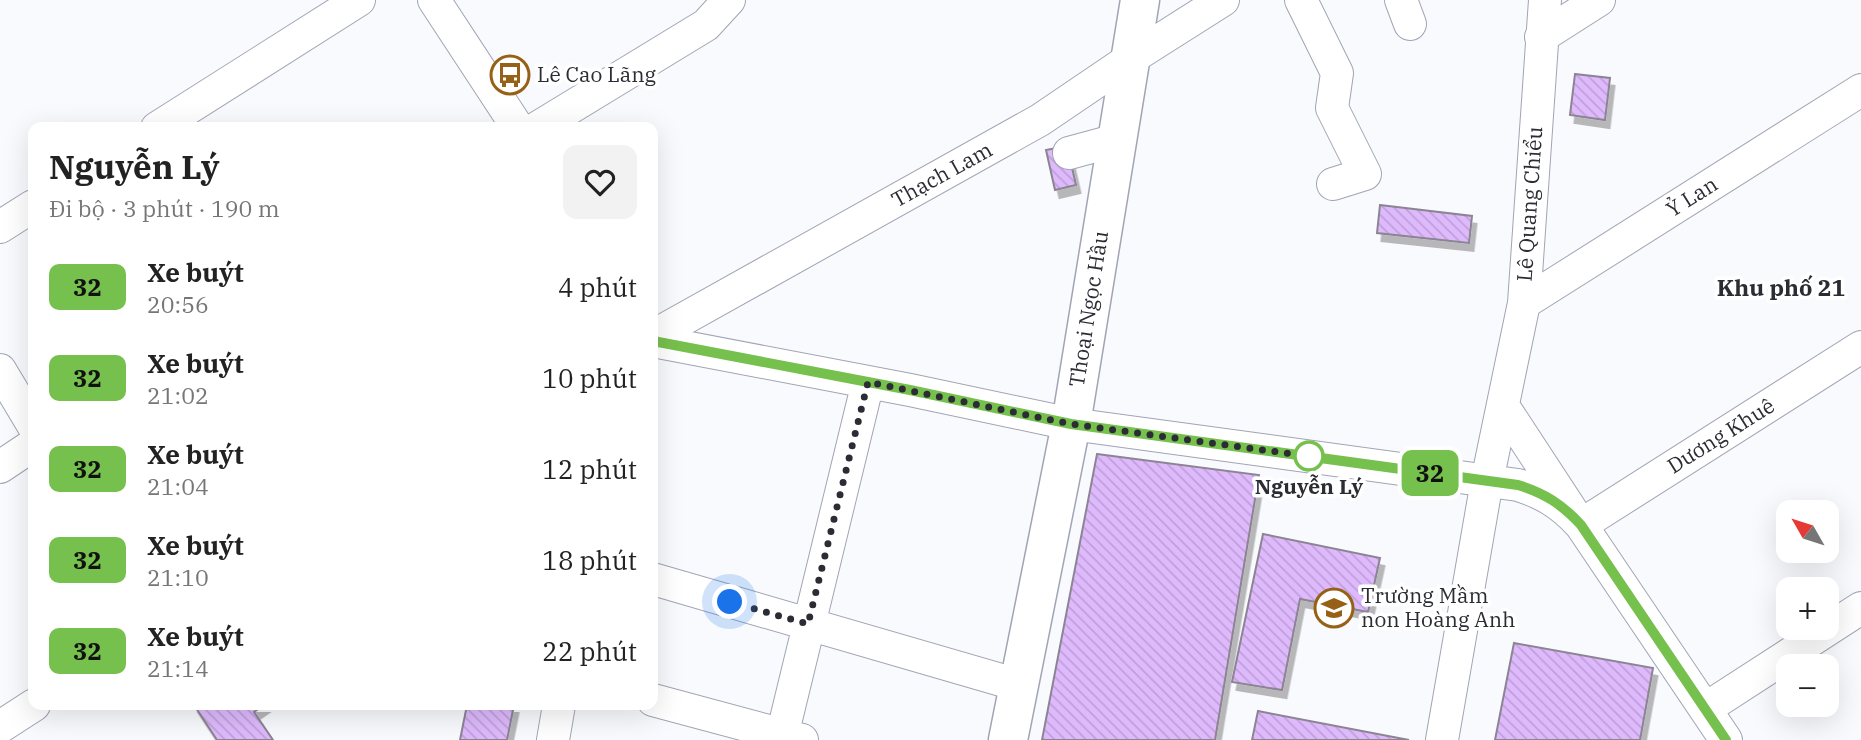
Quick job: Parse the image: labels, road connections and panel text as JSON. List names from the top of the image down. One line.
{"streets":{"main road":["Thoại Ngọc Hầu"],"street":["Thạch Lam","Ỷ Lan","Lê Quang Chiểu","Dương Khuê"]},"crossings":[["Thạch Lam","Thoại Ngọc Hầu"],["Ỷ Lan","Lê Quang Chiểu"]],"districts":["Khu phố 21"],"places":{"bus stop":["Lê Cao Lãng"],"other":["Nguyễn Lý"],"school or university":["Trường Mầm non Hoàng Anh"]},"lines":["bus line 32"],"north":"top left","page":{"on_map":"32","heading":["Nguyễn Lý","Đi bộ · 3 phút · 190 m"],"list":[{"mark":"32","name":"Xe buýt","note":"20:56","value":"4 phút"},{"mark":"32","name":"Xe buýt","note":"21:02","value":"10 phút"},{"mark":"32","name":"Xe buýt","note":"21:04","value":"12 phút"},{"mark":"32","name":"Xe buýt","note":"21:10","value":"18 phút"},{"mark":"32","name":"Xe buýt","note":"21:14","value":"22 phút"}],"map_buttons":["+","−"]}}
